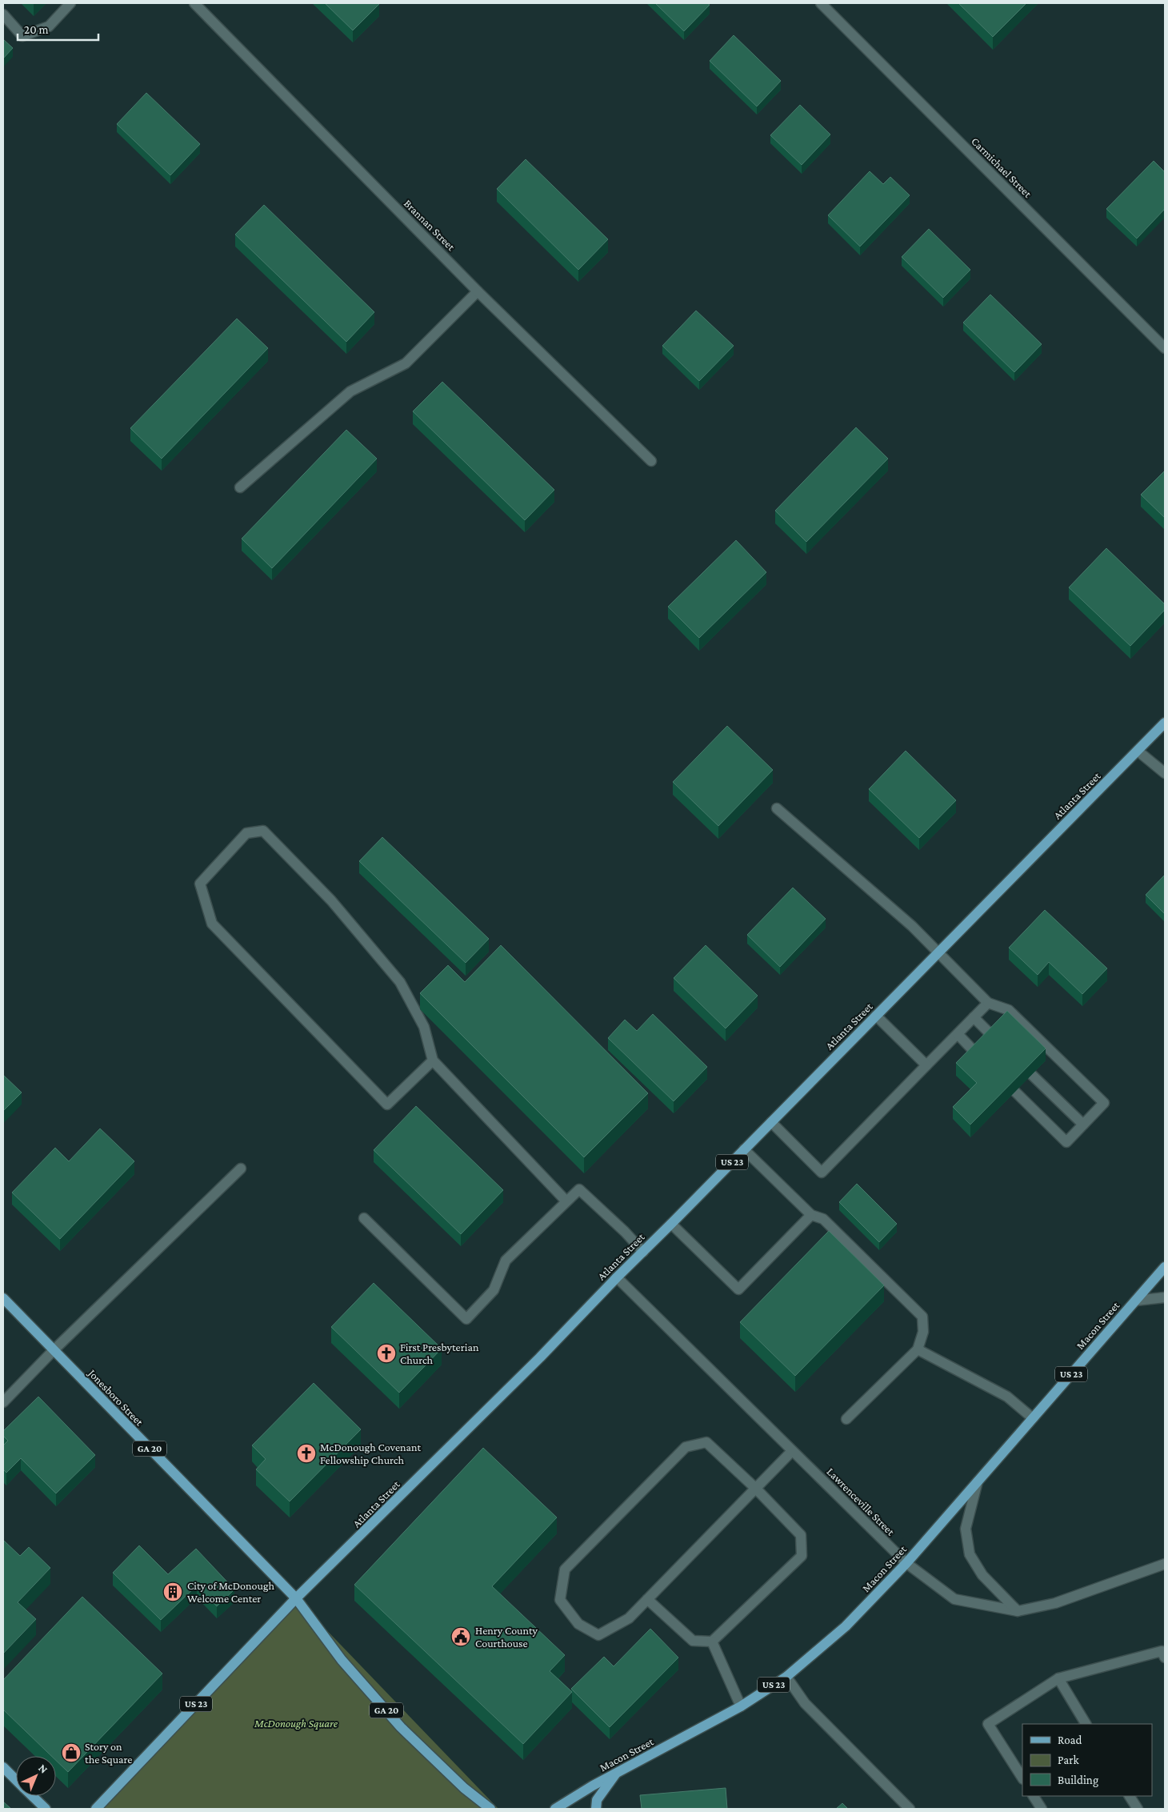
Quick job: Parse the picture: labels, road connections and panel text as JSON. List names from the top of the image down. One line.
{"streets":{"main road":["Atlanta Street","US 23","Macon Street","Jonesboro Street","GA 20"],"street":["Carmichael Street","Brannan Street","Lawrenceville Street"]},"crossings":[["Atlanta Street","Jonesboro Street"],["Atlanta Street","GA 20"],["Atlanta Street","Lawrenceville Street"],["Macon Street","Lawrenceville Street"],["Jonesboro Street","GA 20"]],"parks":["McDonough Square"],"places":{"church":["First Presbyterian Church","McDonough Covenant Fellowship Church"],"building":["City of McDonough Welcome Center"],"public building":["Henry County Courthouse"],"shop":["Story on the Square"]},"legend":["Road","Park","Building"],"scale_bar":"20 m","north":"top right"}
